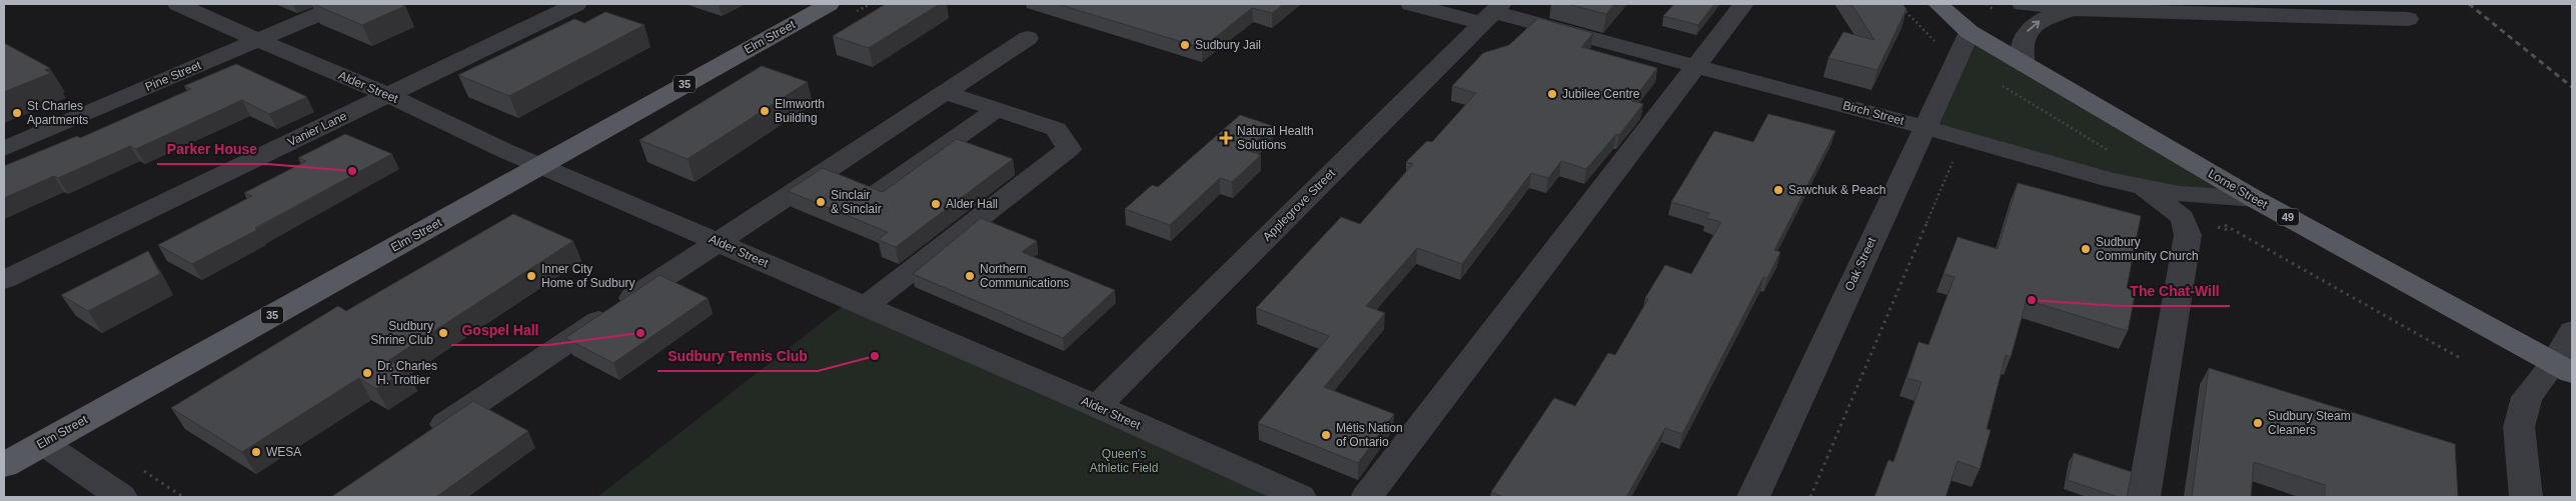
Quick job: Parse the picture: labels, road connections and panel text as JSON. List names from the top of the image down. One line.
{"streets":{"main road":["Elm Street","35","Lorne Street","49"],"street":["Pine Street","Alder Street","Birch Street","Vanier Lane","Applegrove Street","Oak Street"]},"crossings":[["Elm Street","Alder Street"],["Pine Street","Alder Street"],["Alder Street","Vanier Lane"],["Alder Street","Applegrove Street"],["Birch Street","Lorne Street"],["Birch Street","Applegrove Street"],["Birch Street","Oak Street"],["Lorne Street","Oak Street"]],"parks":["Queen's Athletic Field"],"places":{"other":["Sudbury Jail","Jubilee Centre","Elmworth Building","St Charles Apartments","Parker House","Sawchuk & Peach","Sinclair & Sinclair","Alder Hall","Sudbury Community Church","Inner City Home of Sudbury","Northern Communications","The Chat-Will","Sudbury Shrine Club","Gospel Hall","Sudbury Tennis Club","Dr. Charles H. Trottier","Sudbury Steam Cleaners","Métis Nation of Ontario","WESA"],"health":["Natural Health Solutions"]}}
